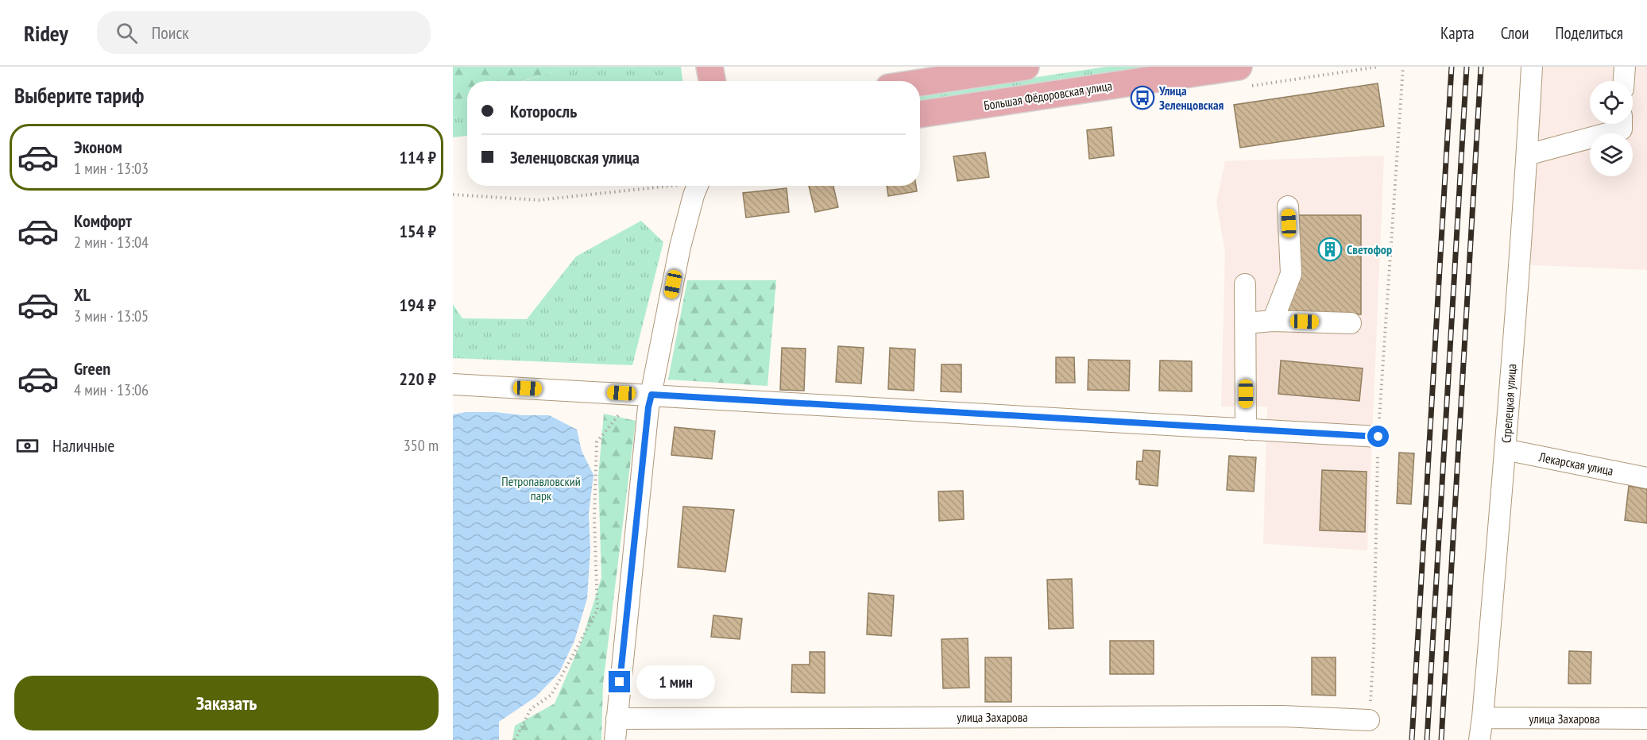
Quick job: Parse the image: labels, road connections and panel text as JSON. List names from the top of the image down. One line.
{"streets":{"main road":["Большая Фёдоровская улица"],"street":["Стрелецкая улица","Лекарская улица","улица Захарова"]},"crossings":[["Стрелецкая улица","Лекарская улица"],["Стрелецкая улица","улица Захарова"]],"parks":["Петропавловский парк"],"places":{"bus stop":["Улица Зеленцовская"],"building":["Светофор"]},"page":{"header":"Ridey","search":"Поиск","nav":["Карта","Слои","Поделиться"],"heading":"Выберите тариф","banner":["Которосль","Зеленцовская улица"],"list":[{"name":"Эконом","note":"1 мин · 13:03","value":"114 ₽"},{"name":"Комфорт","note":"2 мин · 13:04","value":"154 ₽"},{"name":"XL","note":"3 мин · 13:05","value":"194 ₽"},{"name":"Green","note":"4 мин · 13:06","value":"220 ₽"}],"pay":["Наличные","350 m"],"bubble":"1 мин","buttons":"Заказать"}}
